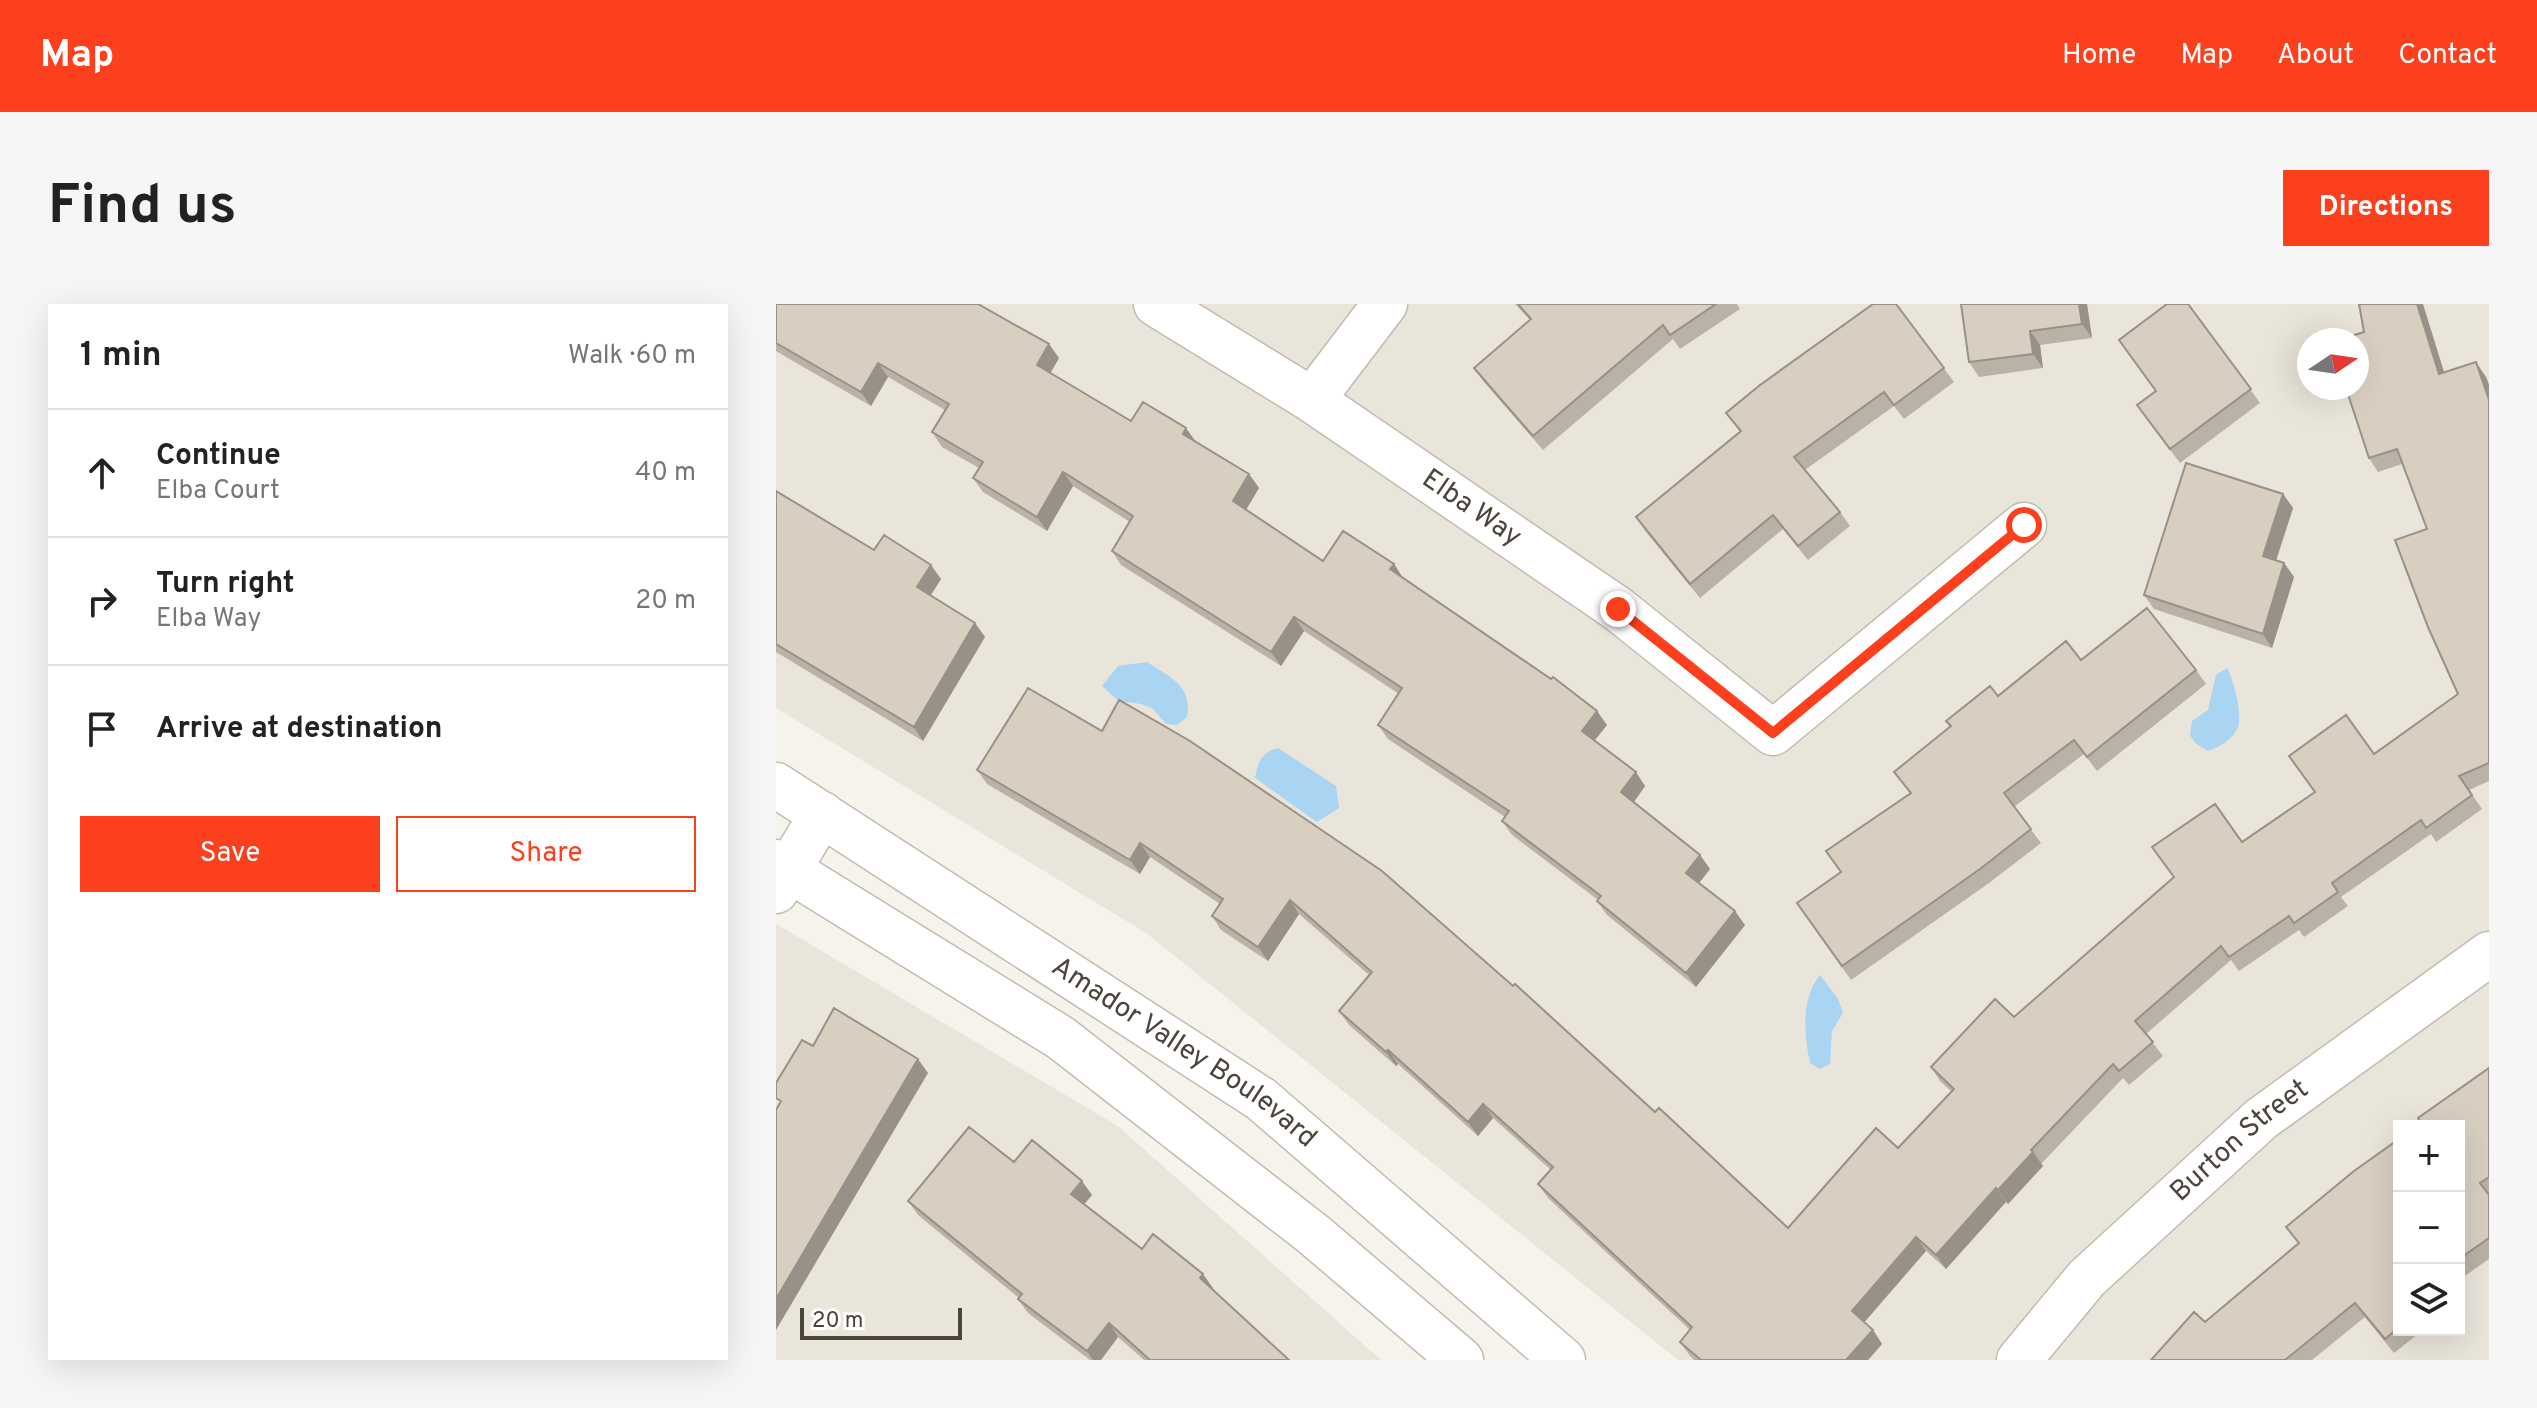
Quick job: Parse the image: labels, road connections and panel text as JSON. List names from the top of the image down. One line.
{"streets":{"street":["Elba Way","Amador Valley Boulevard","Burton Street"]},"scale_bar":"20 m","north":"right","page":{"header":"Map","nav":["Home","Map","About","Contact"],"buttons":["Directions",["Save","Share"]],"title":"Find us","heading":["1 min","Walk · 60 m"],"list":[["Continue","Elba Court","40 m"],["Turn right","Elba Way","20 m"],"Arrive at destination"],"map_buttons":["+","−"],"scale":"20 m"}}
